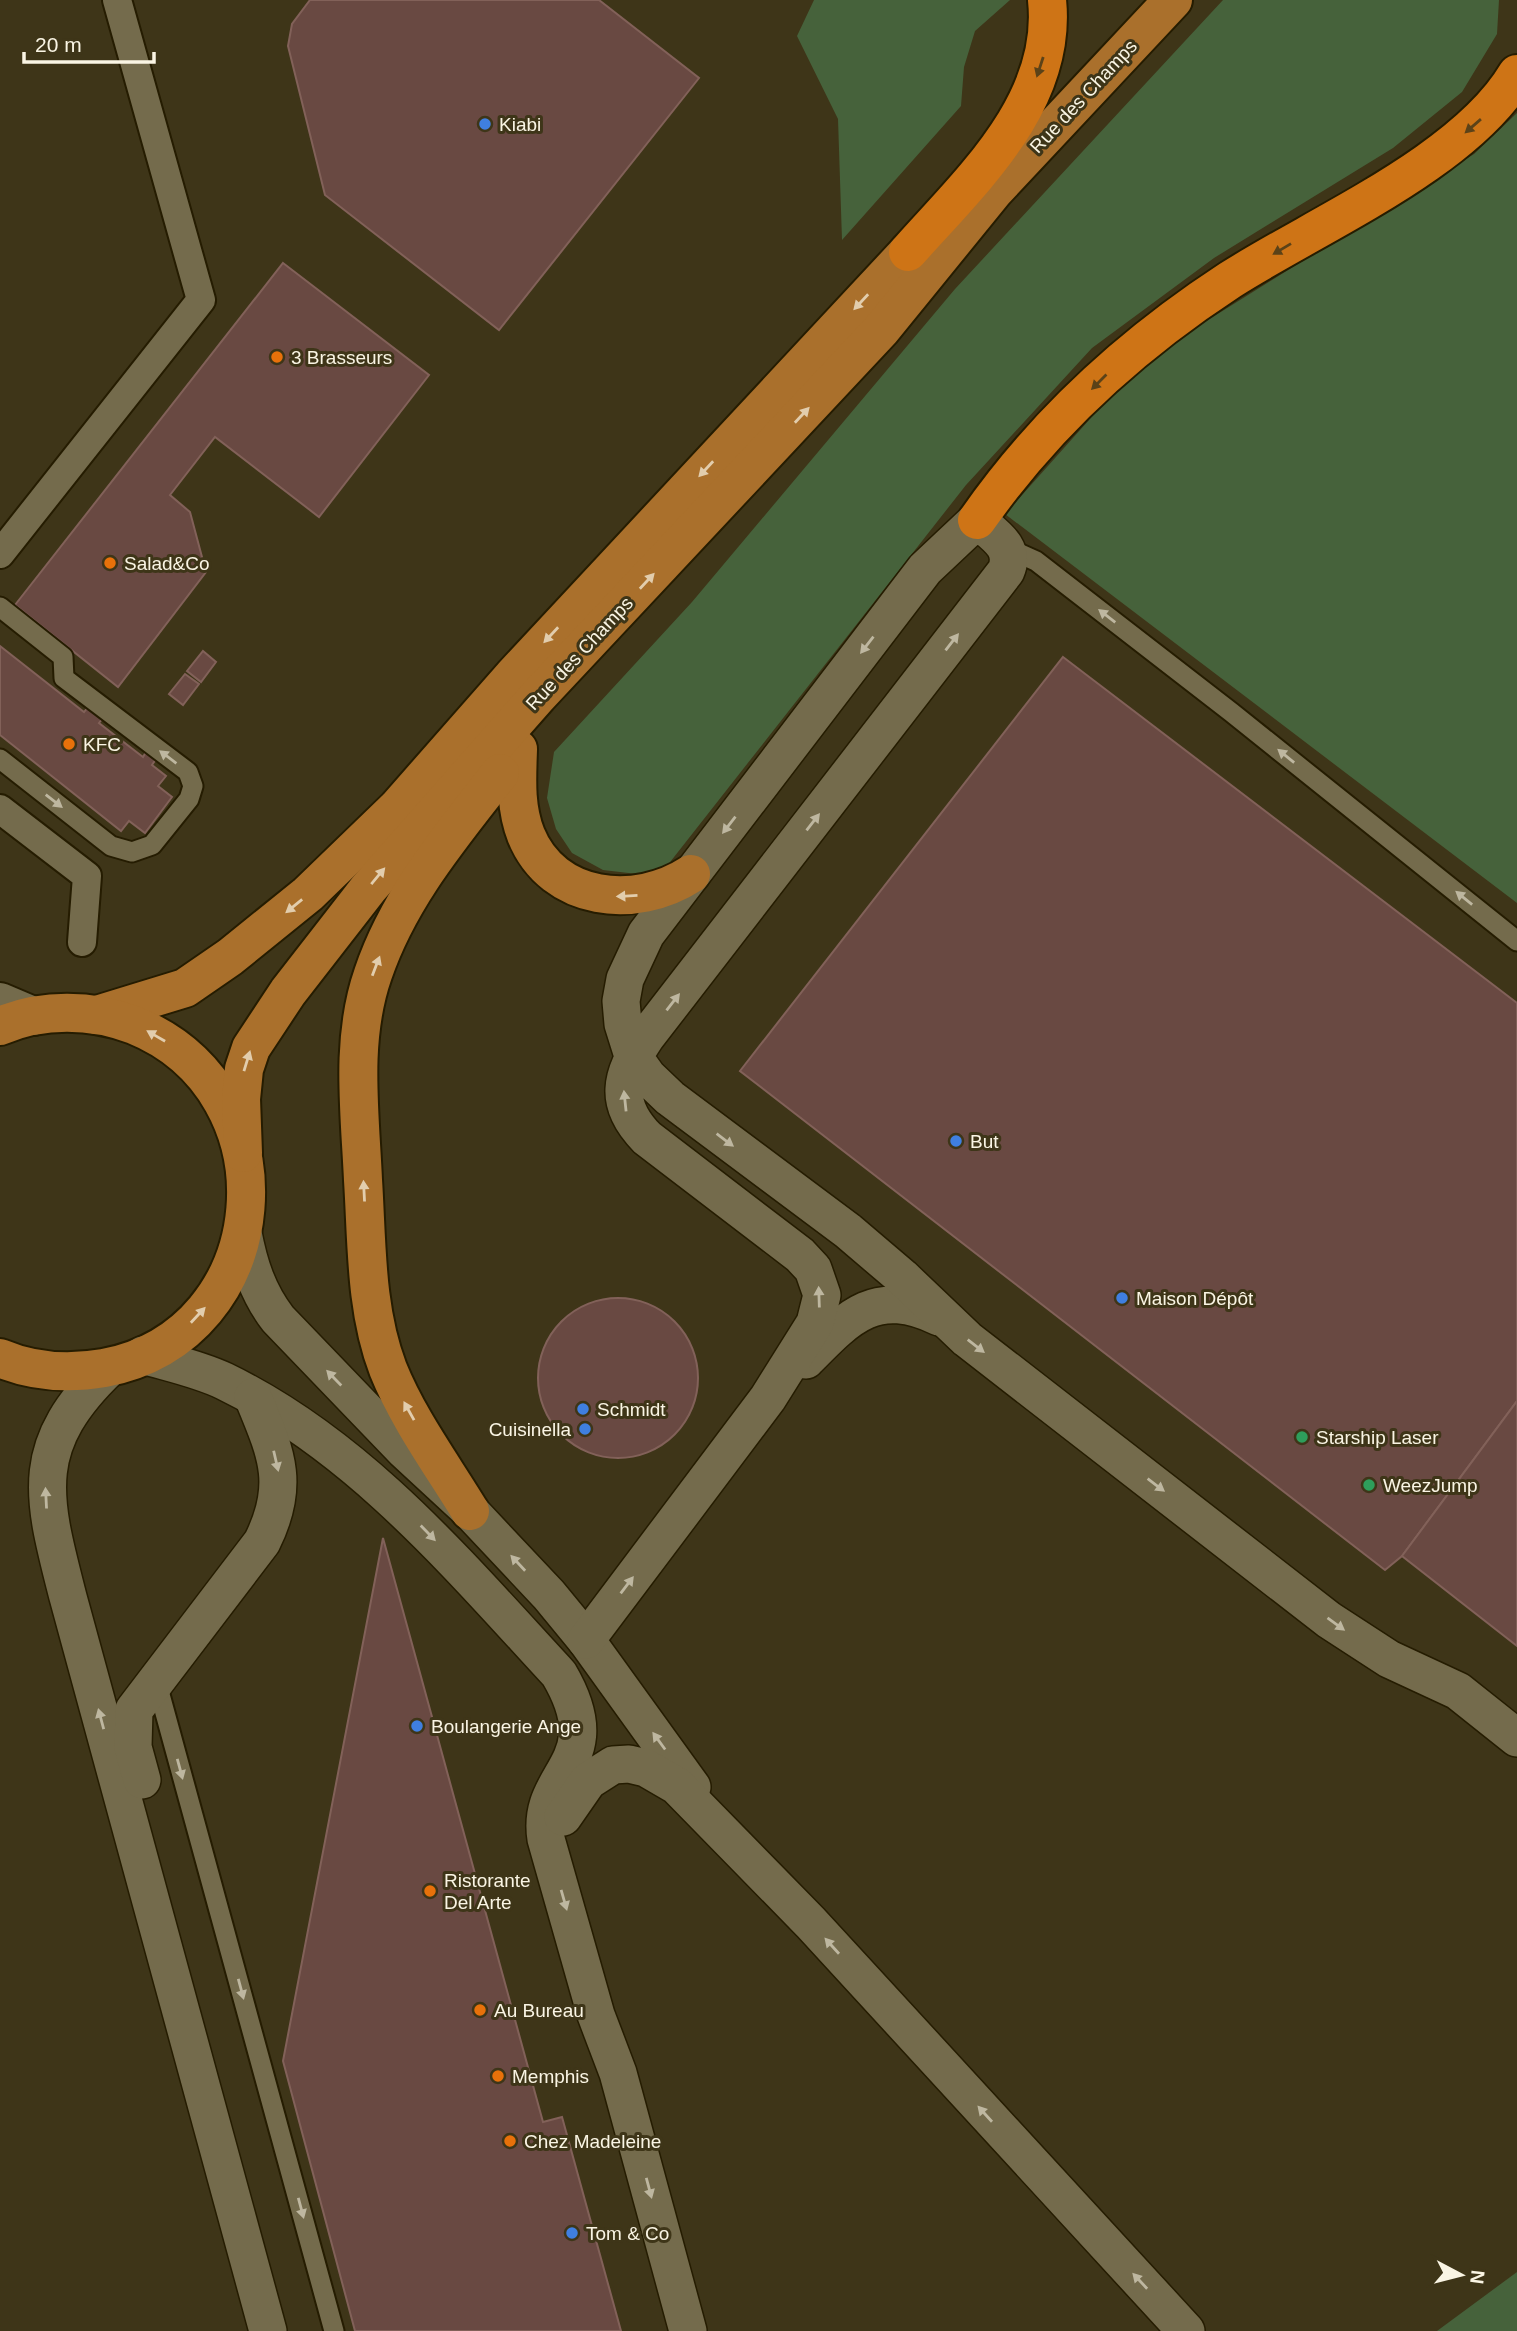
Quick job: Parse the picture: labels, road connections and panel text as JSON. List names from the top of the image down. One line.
{"streets":{"main road":["Rue des Champs"]},"places":["Kiabi","3 Brasseurs","Salad&Co","KFC","But","Maison Dépôt","Schmidt","Cuisinella","Starship Laser","WeezJump","Boulangerie Ange","Ristorante Del Arte","Au Bureau","Memphis","Chez Madeleine","Tom & Co"],"scale_bar":"20 m","north":"right"}
